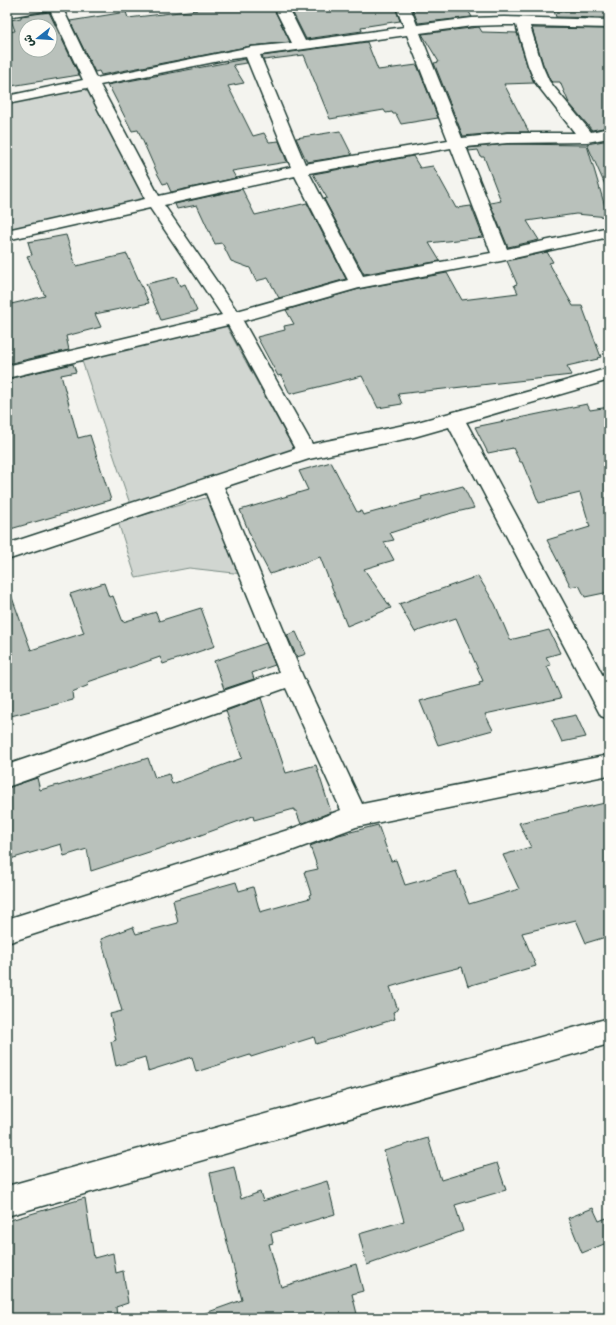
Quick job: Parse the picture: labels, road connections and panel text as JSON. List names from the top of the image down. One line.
{"north":"left"}
